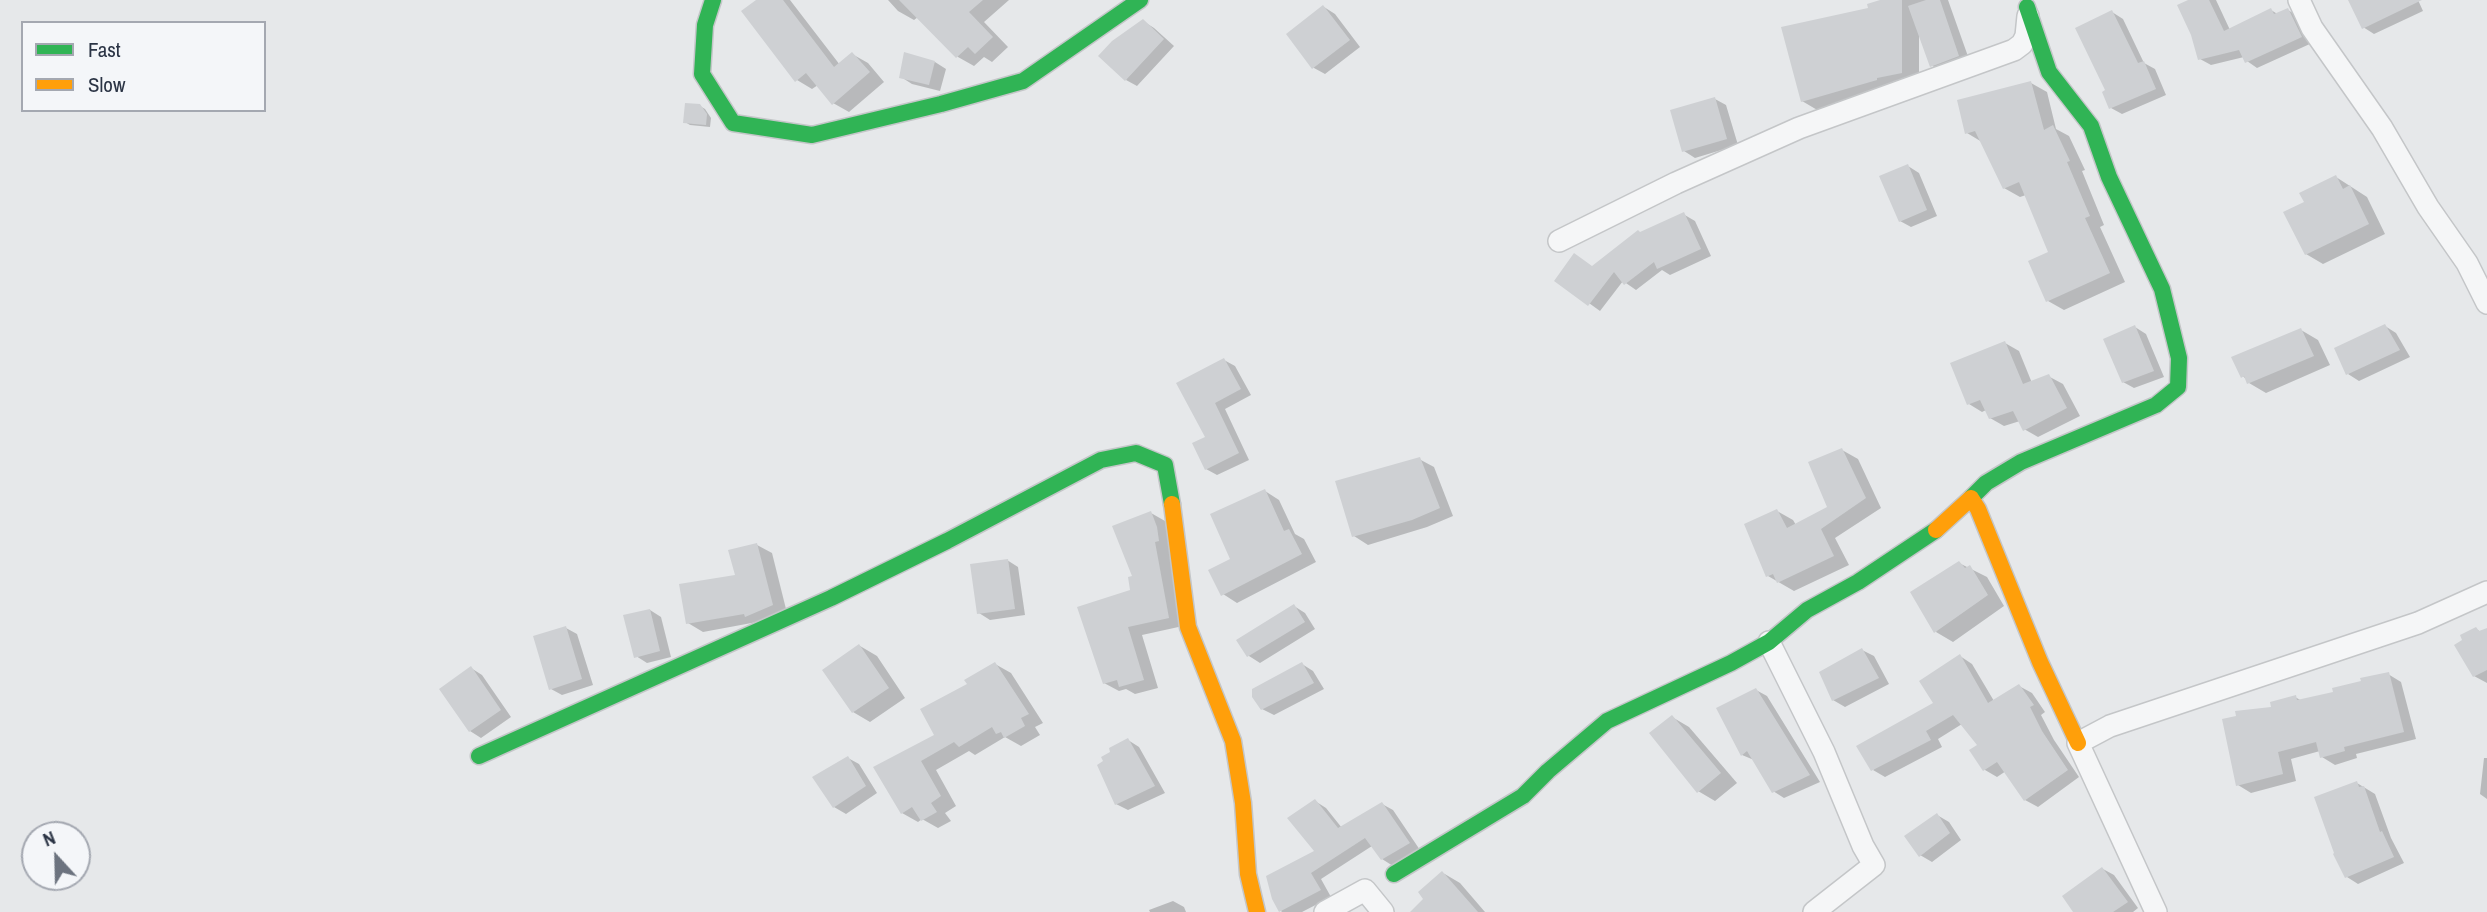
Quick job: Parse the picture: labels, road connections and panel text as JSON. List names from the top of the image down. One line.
{"legend":["Fast","Slow"],"north":"top"}
